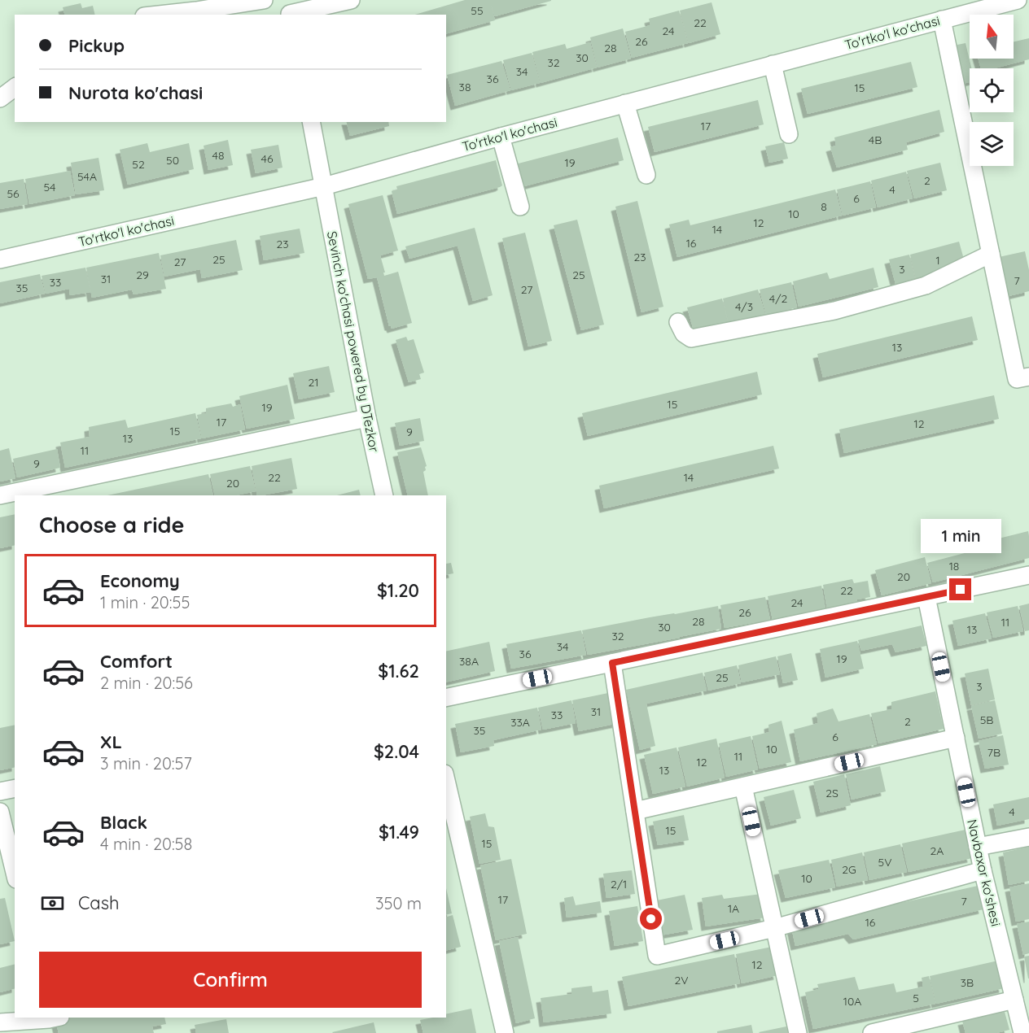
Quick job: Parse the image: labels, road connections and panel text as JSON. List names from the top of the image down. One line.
{"streets":{"street":["To'rtko'l ko'chasi","Sevinch ko'chasi powered by DTezkor","Navbaxor ko'shesi"]},"crossings":[["To'rtko'l ko'chasi","Sevinch ko'chasi powered by DTezkor"]],"house_numbers":["55","22","24","26","28","30","32","34","36","38","15","17","4B","48","46","50","19","52","54A","2","54","4","56","6","8","10","12","14","16","23","23","25","1","27","3","29","25","31","7","33","35","27","4/2","4/3","13","21","15","19","17","12","15","9","13","11","9","22","14","20","18","20","22","24","26","28","11","30","13","32","34","36","19","38A","25","3","31","33","5B","2","33A","35","6","10","7B","11","12","13","2S","4","15","15","2A","5V","2G","10","2/1","17","7","1A","16","12","2V","3B","5","10A"],"north":"top","page":{"banner":["Pickup","Nurota ko'chasi"],"heading":"Choose a ride","bubble":"1 min","list":[{"name":"Economy","note":"1 min · 20:55","value":"$1.20"},{"name":"Comfort","note":"2 min · 20:56","value":"$1.62"},{"name":"XL","note":"3 min · 20:57","value":"$2.04"},{"name":"Black","note":"4 min · 20:58","value":"$1.49"}],"pay":["Cash","350 m"],"buttons":"Confirm"}}
